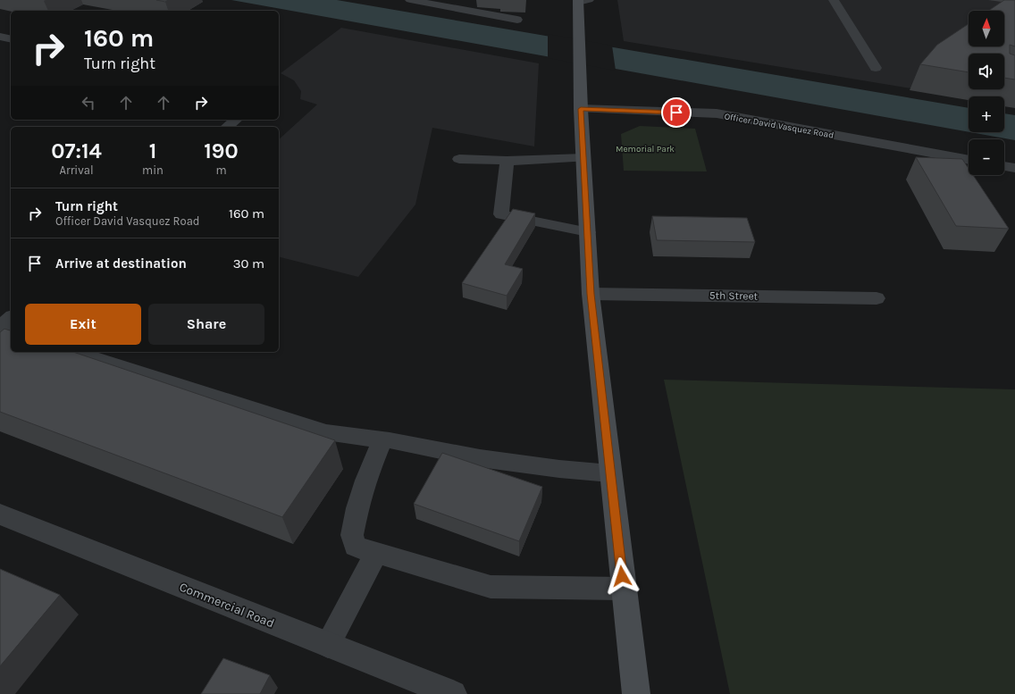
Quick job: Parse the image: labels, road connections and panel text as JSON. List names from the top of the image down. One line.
{"streets":{"street":["Officer David Vasquez Road","5th Street","Commercial Road"]},"parks":["Memorial Park"],"north":"top","page":{"map_buttons":["+","−"],"turn":["160 m","Turn right"],"eta":["07:14","Arrival","1","min","190","m"],"list":[{"name":"Turn right","note":"Officer David Vasquez Road","value":"160 m"},{"name":"Arrive at destination","value":"30 m"}],"buttons":["Exit","Share"]}}
